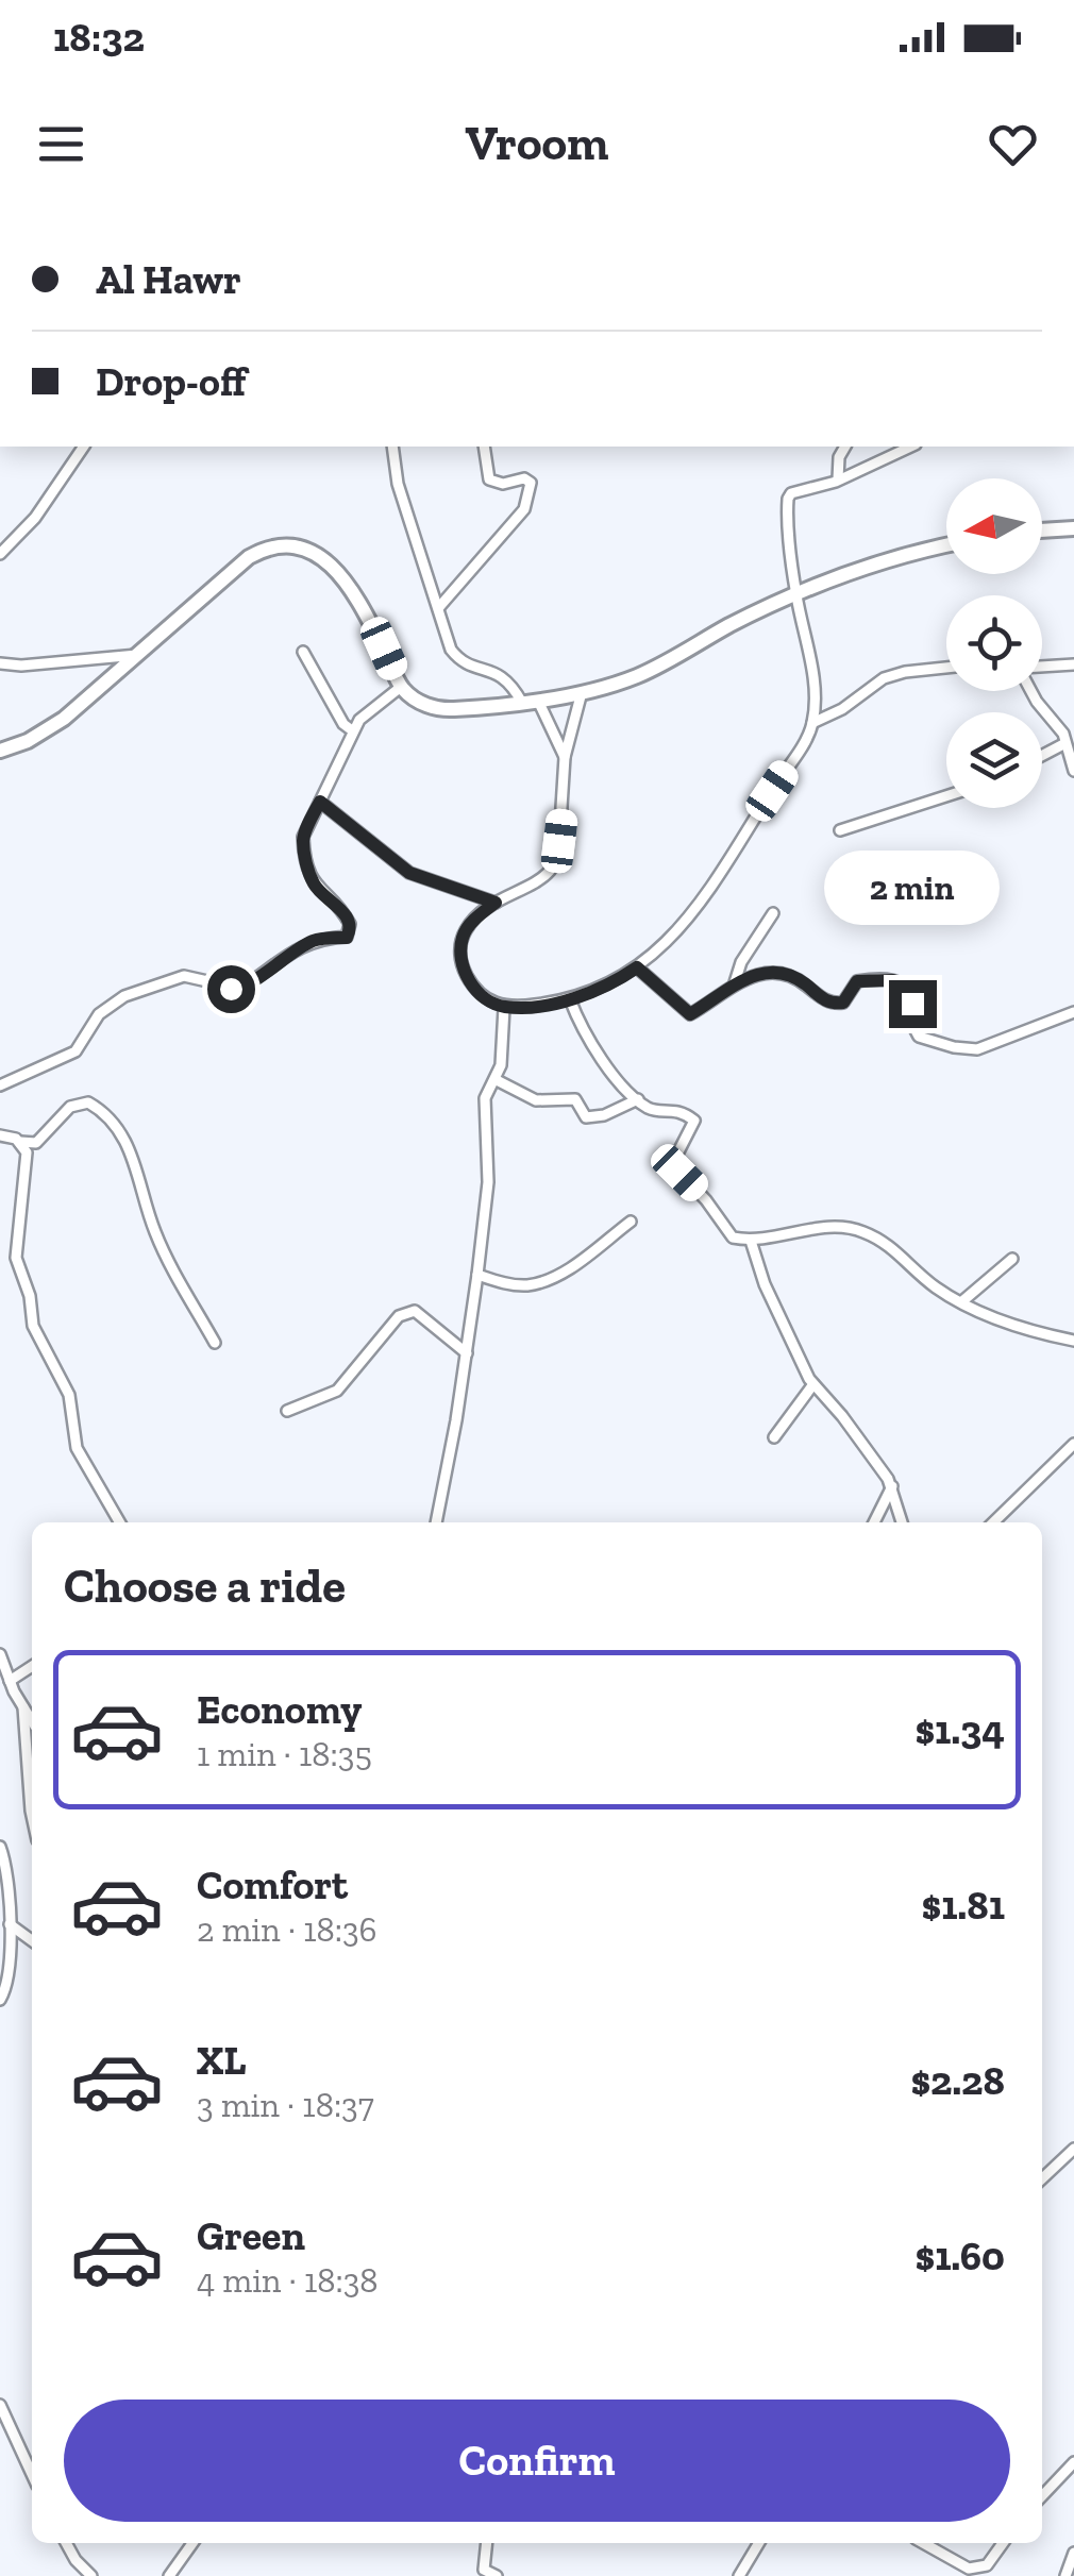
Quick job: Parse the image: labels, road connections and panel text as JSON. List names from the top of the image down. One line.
{"north":"left","page":{"status":"18:32","header":"Vroom","banner":["Al Hawr","Drop-off"],"bubble":"2 min","heading":"Choose a ride","list":[{"name":"Economy","note":"1 min · 18:35","value":"$1.34"},{"name":"Comfort","note":"2 min · 18:36","value":"$1.81"},{"name":"XL","note":"3 min · 18:37","value":"$2.28"},{"name":"Green","note":"4 min · 18:38","value":"$1.60"}],"buttons":"Confirm"}}
